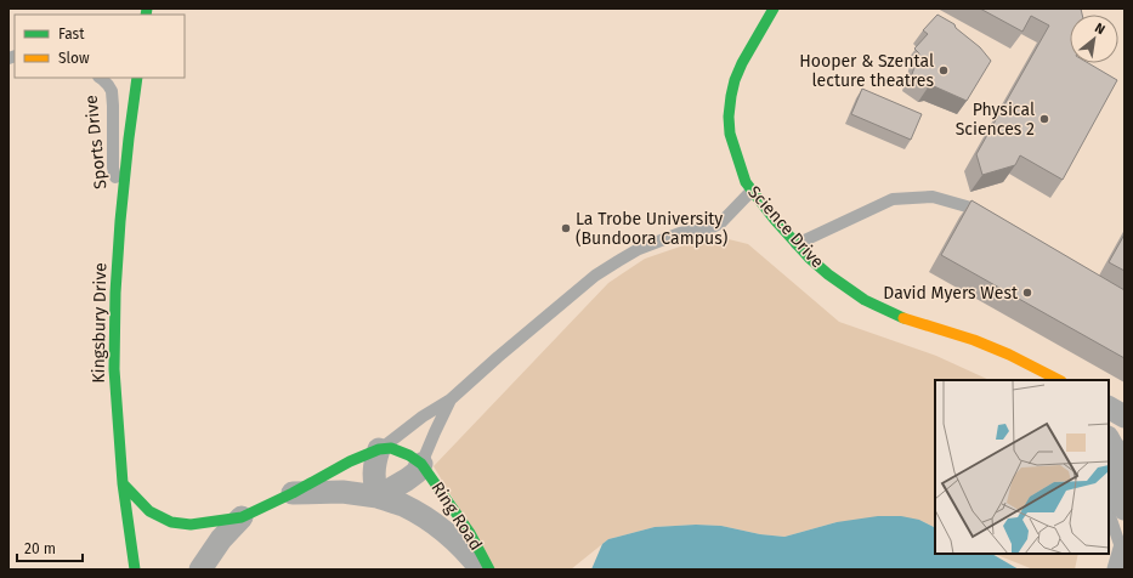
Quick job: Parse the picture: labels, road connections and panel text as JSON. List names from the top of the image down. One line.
{"streets":{"street":["Science Drive","Kingsbury Drive","Ring Road"],"lane":["Sports Drive"]},"crossings":[["Sports Drive","Kingsbury Drive"],["Kingsbury Drive","Ring Road"]],"places":["Hooper & Szental lecture theatres","Physical Sciences 2","La Trobe University (Bundoora Campus)","David Myers West"],"legend":["Fast","Slow"],"scale_bar":"20 m","north":"top right"}
